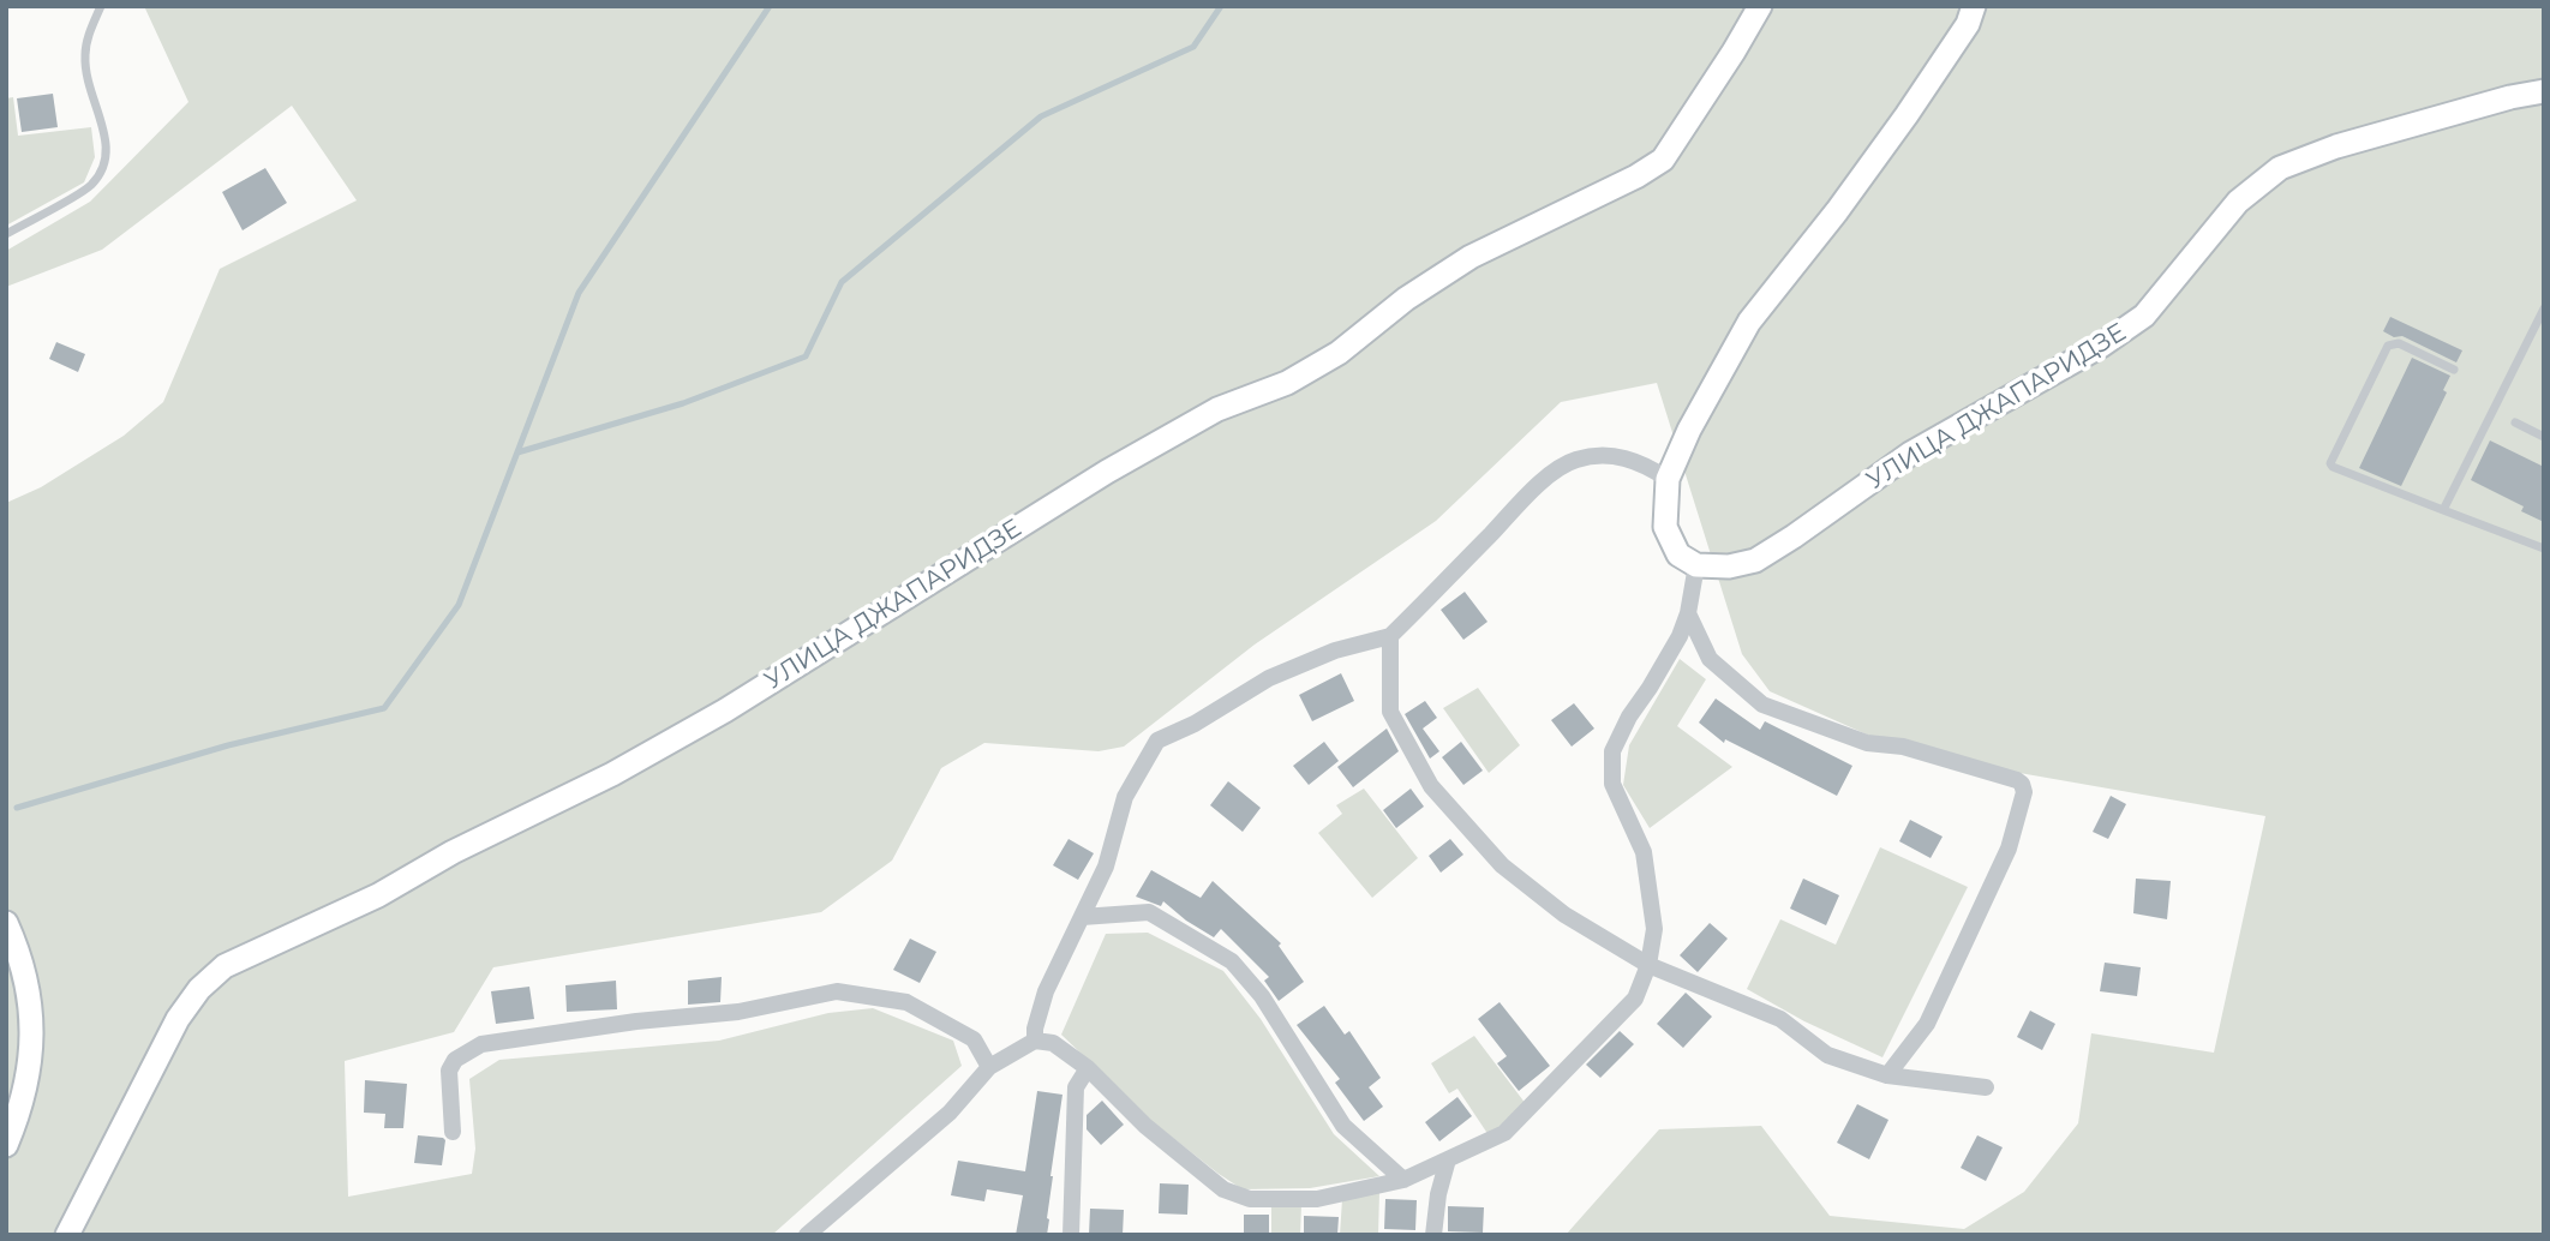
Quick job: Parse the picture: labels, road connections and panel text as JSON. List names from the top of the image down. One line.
{"streets":{"street":["УЛИЦА ДЖАПАРИДЗЕ"]}}
